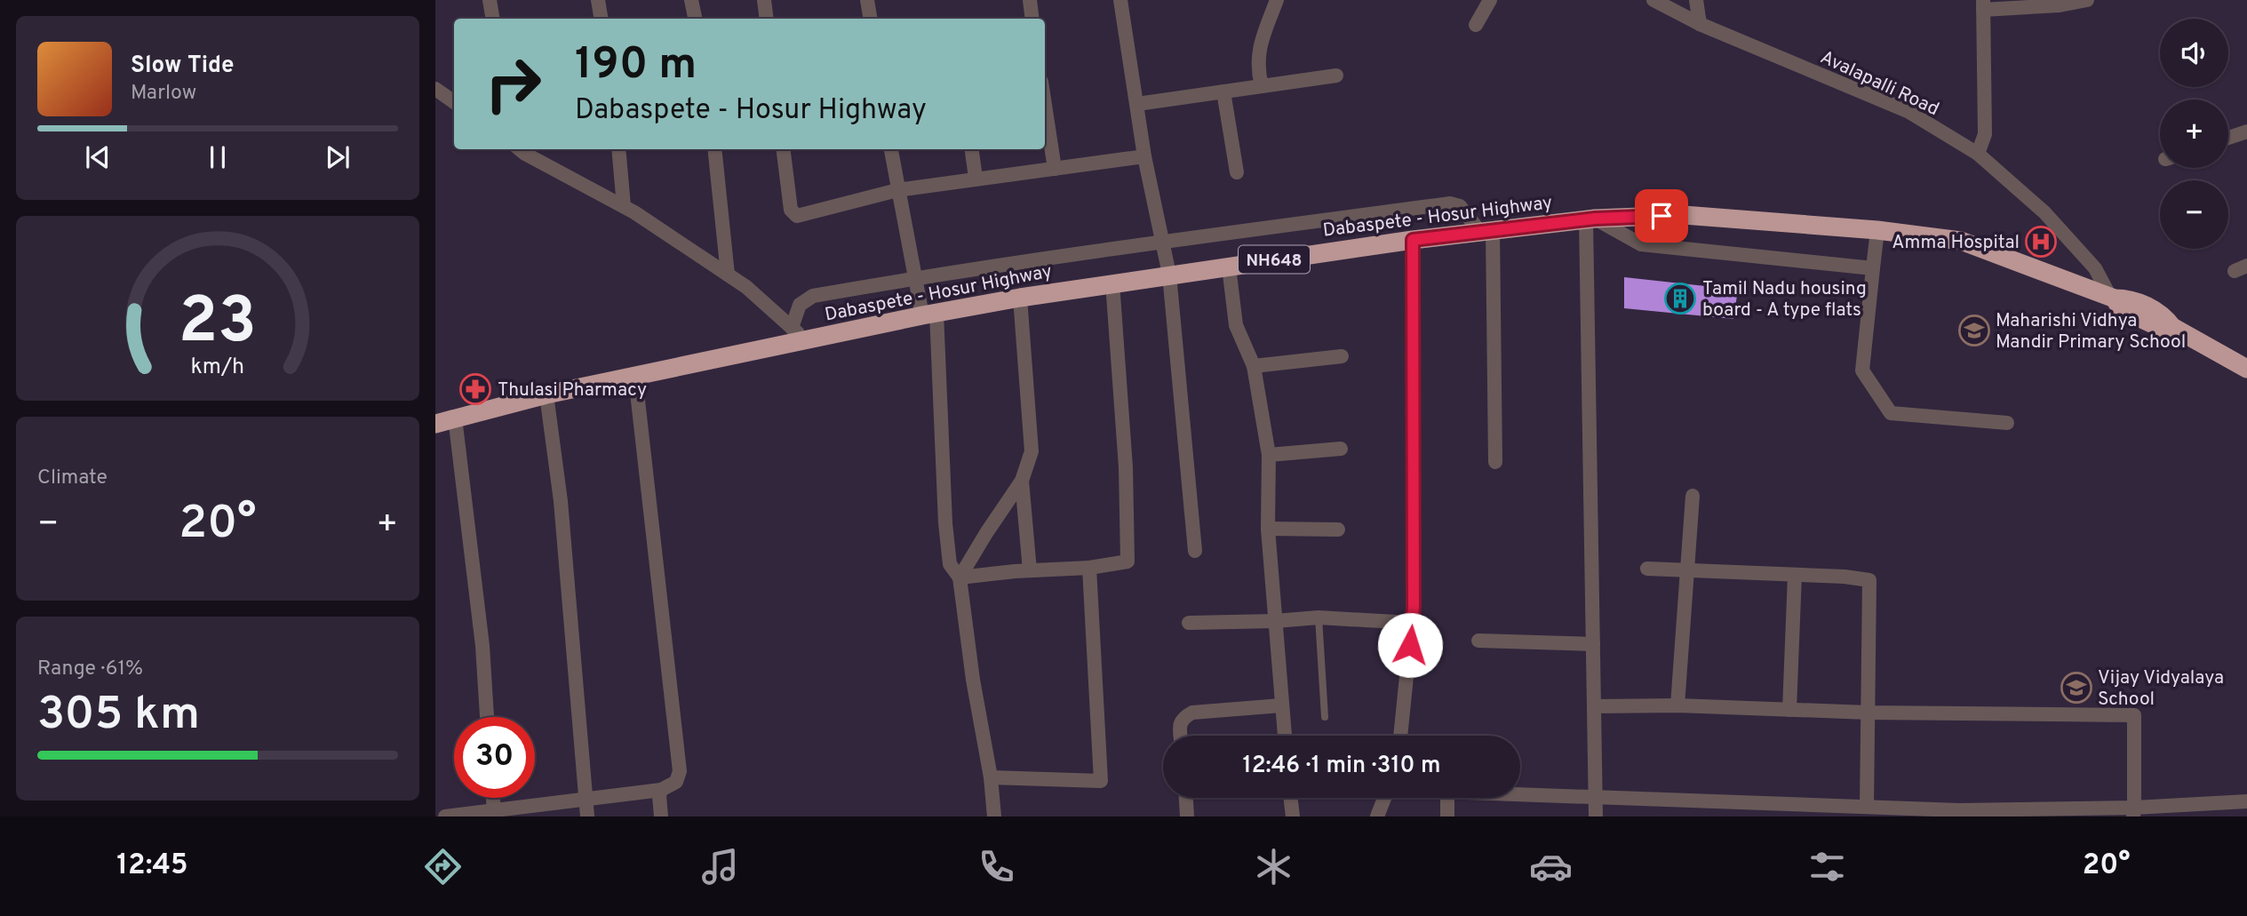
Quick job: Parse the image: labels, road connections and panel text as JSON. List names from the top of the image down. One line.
{"streets":{"highway":["Dabaspete - Hosur Highway","NH648"],"street":["Avalapalli Road"]},"crossings":[["Avalapalli Road","Dabaspete - Hosur Highway"],["Avalapalli Road","NH648"],["Dabaspete - Hosur Highway","NH648"]],"places":{"hospital":["Amma Hospital"],"building":["Tamil Nadu housing board - A type flats"],"school or university":["Maharishi Vidhya Mandir Primary School","Vijay Vidyalaya School"],"pharmacy":["Thulasi Pharmacy"]},"page":{"map_buttons":["+","−"],"turn":["190 m","Dabaspete - Hosur Highway"],"song":["Slow Tide","Marlow"],"tile":["Climate",["Range · 61%","305 km"]],"heat":["−","20°","+"],"limit":"30","trip":"12:46 · 1 min · 310 m","tabs":["12:45","20°"],"gauge":["23","km/h"]}}
